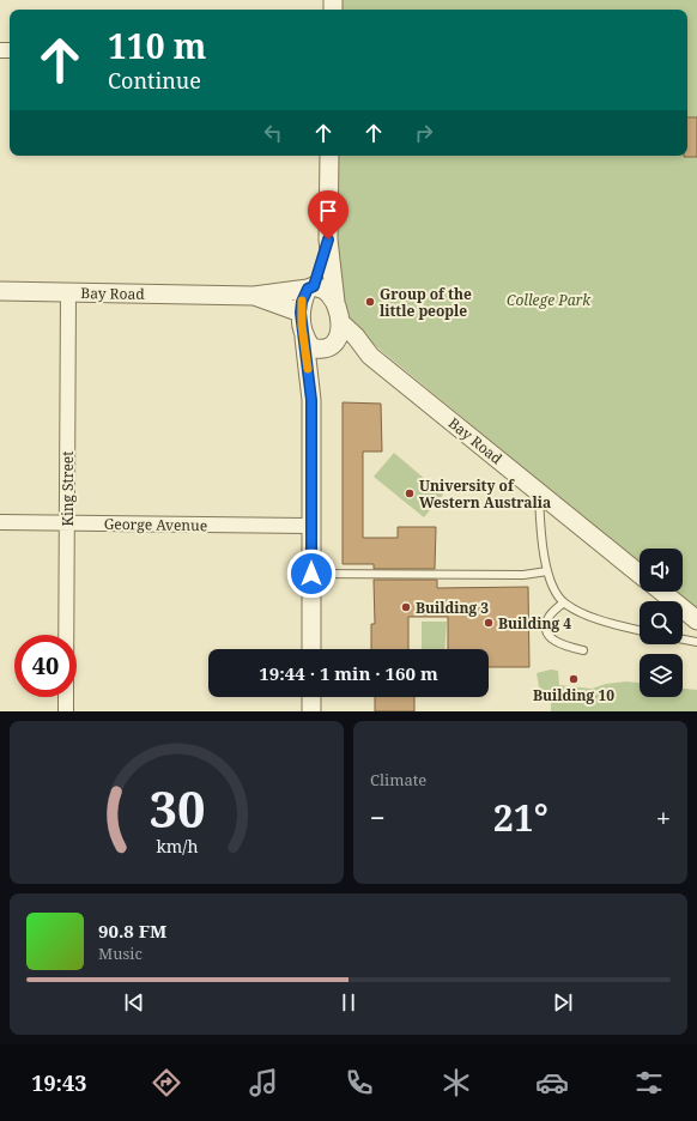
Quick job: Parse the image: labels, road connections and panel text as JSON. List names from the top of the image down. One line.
{"streets":{"street":["Bay Road","King Street","George Avenue"]},"crossings":[["Bay Road","King Street"],["King Street","George Avenue"]],"parks":["College Park"],"places":["Group of the little people","University of Western Australia","Building 3","Building 4","Building 10"],"page":{"turn":["110 m","Continue"],"limit":"40","trip":"19:44 · 1 min · 160 m","tile":"Climate","heat":["−","21°","+"],"song":["90.8 FM","Music"],"tabs":"19:43","gauge":["30","km/h"]}}
